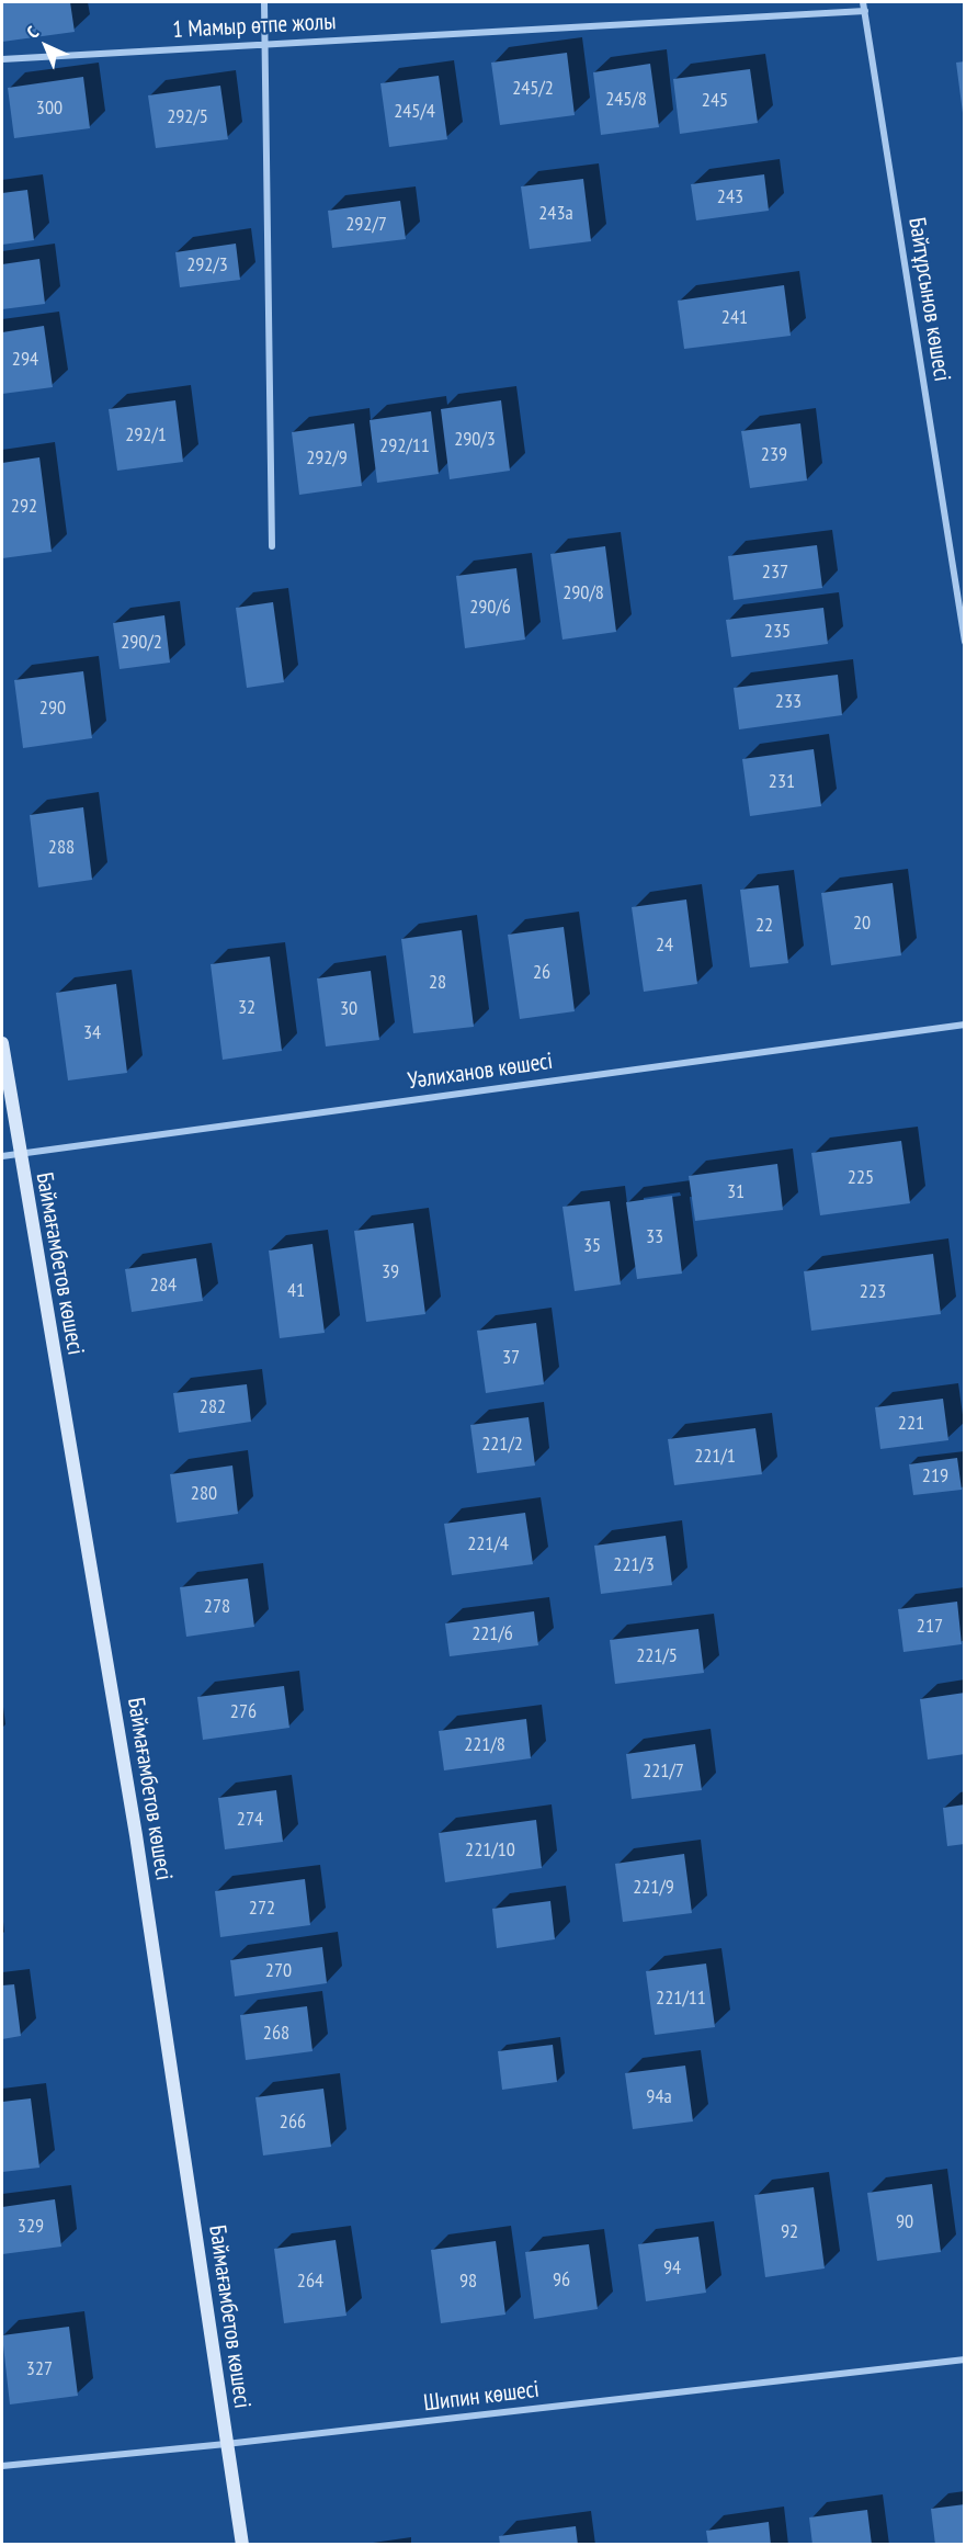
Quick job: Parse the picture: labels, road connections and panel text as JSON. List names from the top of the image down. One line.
{"streets":{"main road":["Баймағамбетов көшесі"],"street":["1 Мамыр өтпе жолы","Байтұрсынов көшесі","Уәлиханов көшесі","Шипин көшесі"]},"crossings":[["1 Мамыр өтпе жолы","Байтұрсынов көшесі"],["Уәлиханов көшесі","Баймағамбетов көшесі"],["Баймағамбетов көшесі","Шипин көшесі"]],"house_numbers":["245/2","245/8","245","300","245/4","292/5","243","243а","292/7","292/3","241","294","292/1","290/3","292/11","239","292/9","292","237","290/8","290/6","235","290/2","233","290","231","288","20","22","24","26","28","32","30","34","225","31","33","35","39","284","41","223","37","282","221","221/2","221/1","219","280","221/4","221/3","278","217","221/6","221/5","276","221/8","221/7","274","221/10","221/9","272","270","221/11","268","94а","266","90","329","92","94","96","264","98","327"],"north":"top left"}
